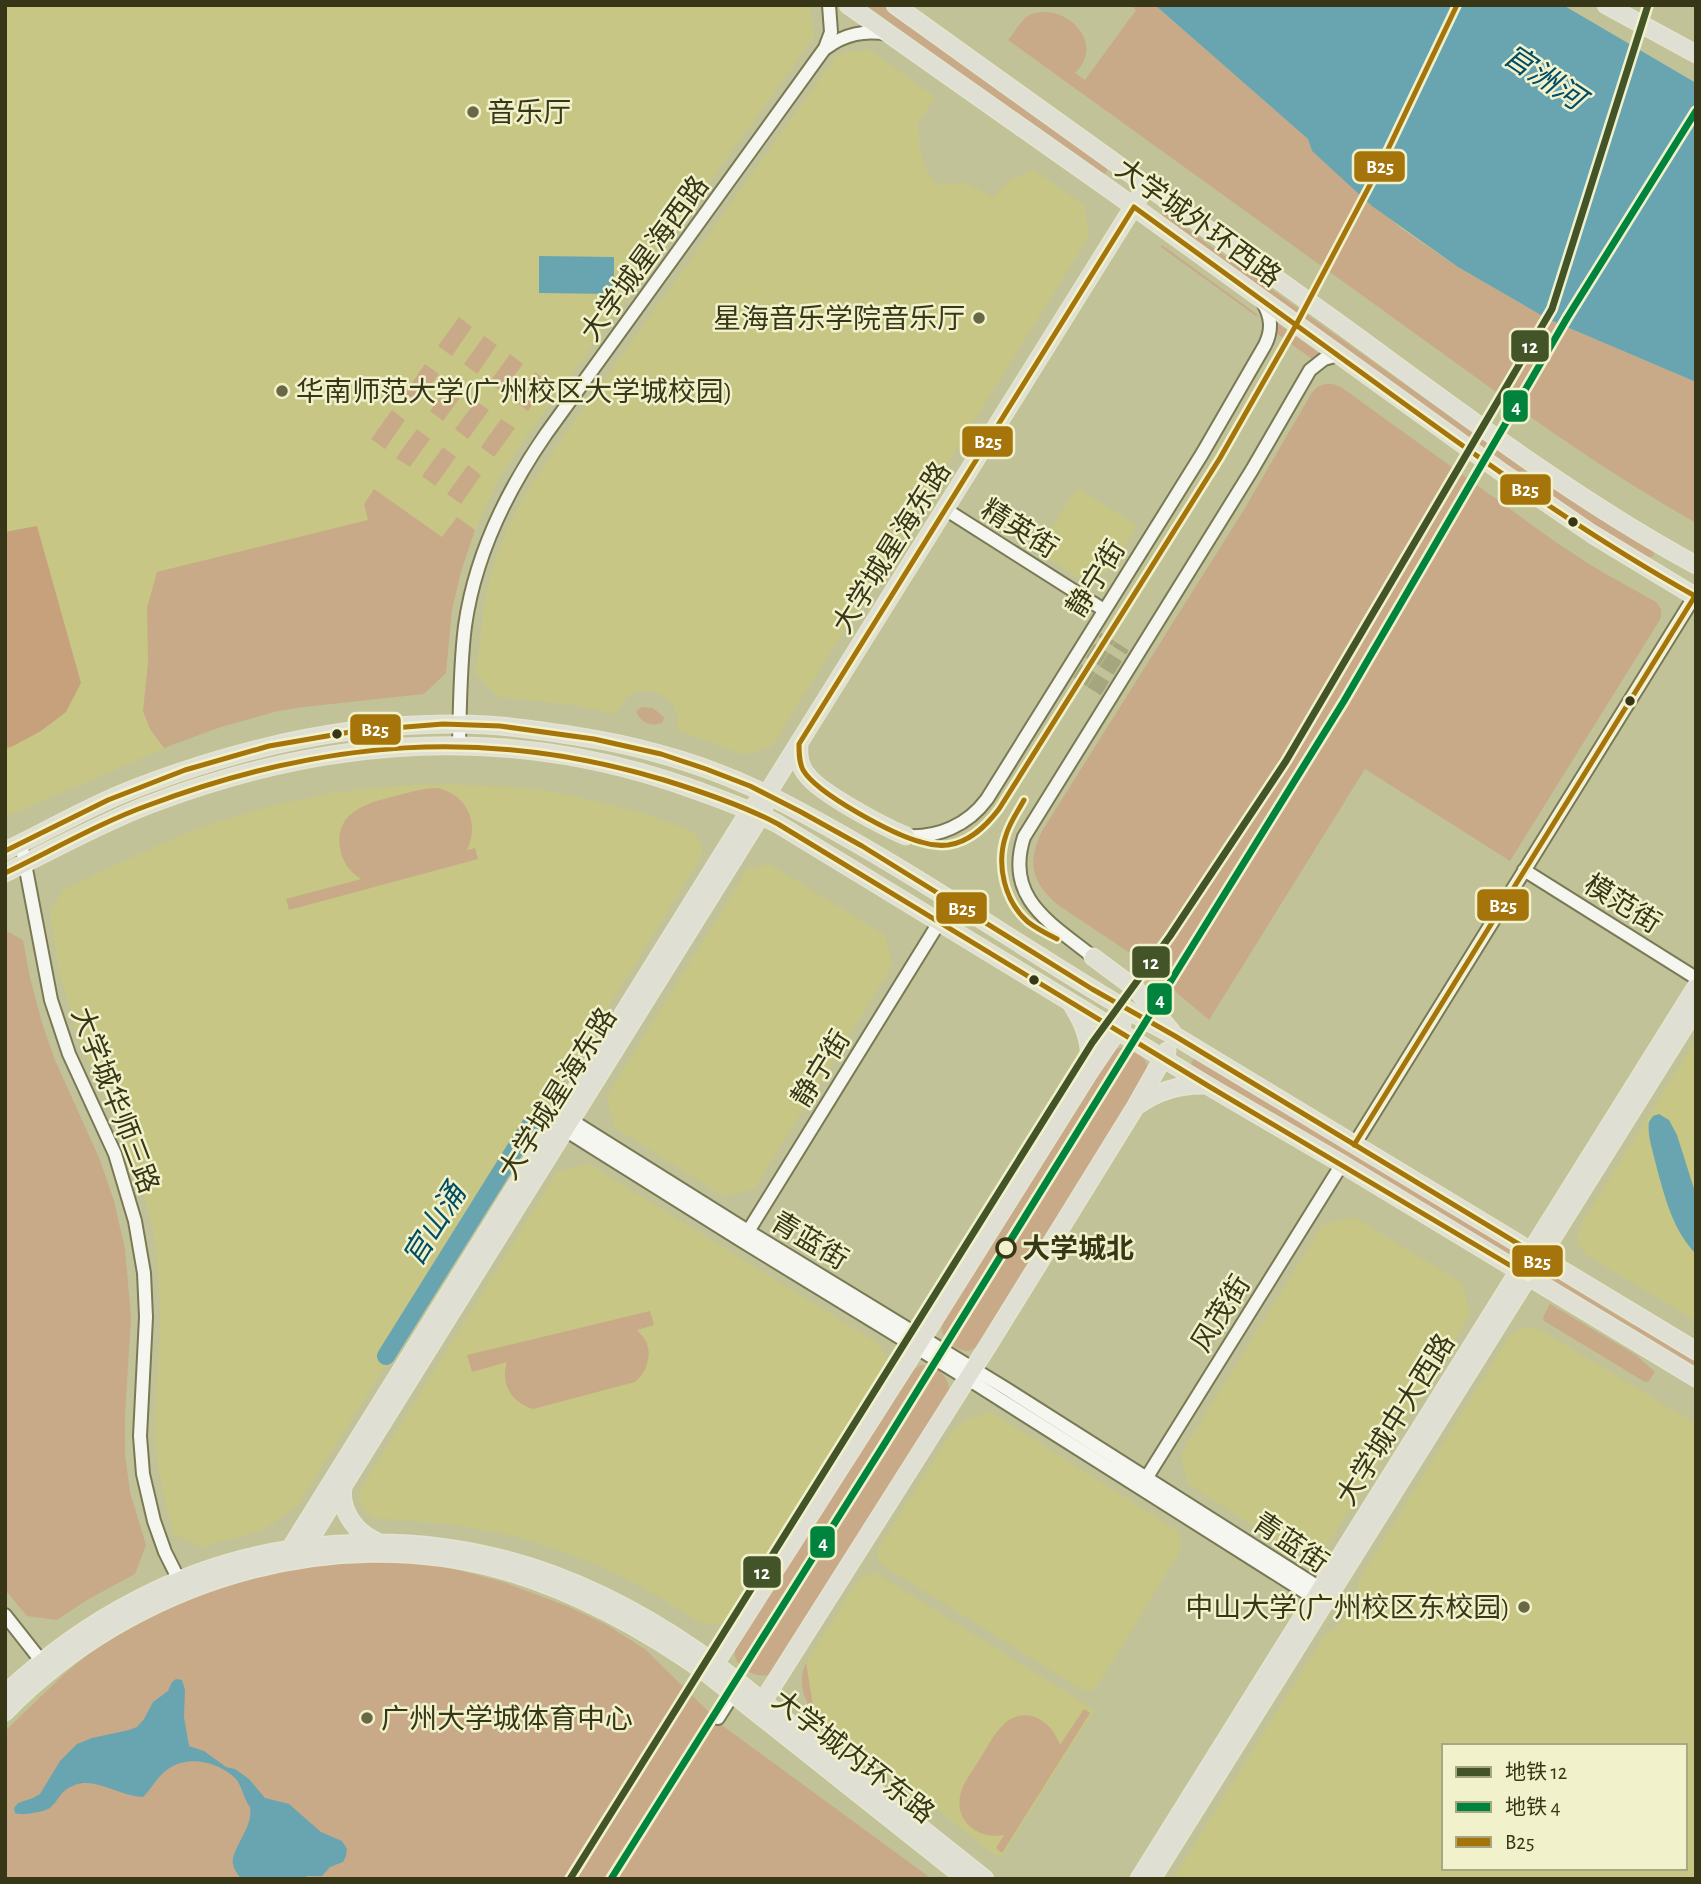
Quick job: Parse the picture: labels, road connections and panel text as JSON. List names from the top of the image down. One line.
{"streets":{"main road":["大学城外环西路","大学城星海东路","大学城中大西路","大学城内环东路"],"street":["大学城星海西路","精英街","静宁街","模范街","大学城华师三路","青蓝街","风茂街"]},"crossings":[["大学城外环西路","大学城星海西路"],["大学城外环西路","大学城星海东路"],["大学城外环西路","静宁街"],["精英街","大学城星海东路"],["精英街","静宁街"],["大学城星海东路","青蓝街"],["静宁街","青蓝街"],["青蓝街","风茂街"],["青蓝街","大学城中大西路"]],"water":["官洲河","官山涌"],"places":["音乐厅","星海音乐学院音乐厅","华南师范大学(广州校区大学城校园)","大学城北","中山大学(广州校区东校园)","广州大学城体育中心"],"lines":["metro line 12","transit line B25","metro line 4"],"legend":["地铁 12","地铁 4","B25"]}
